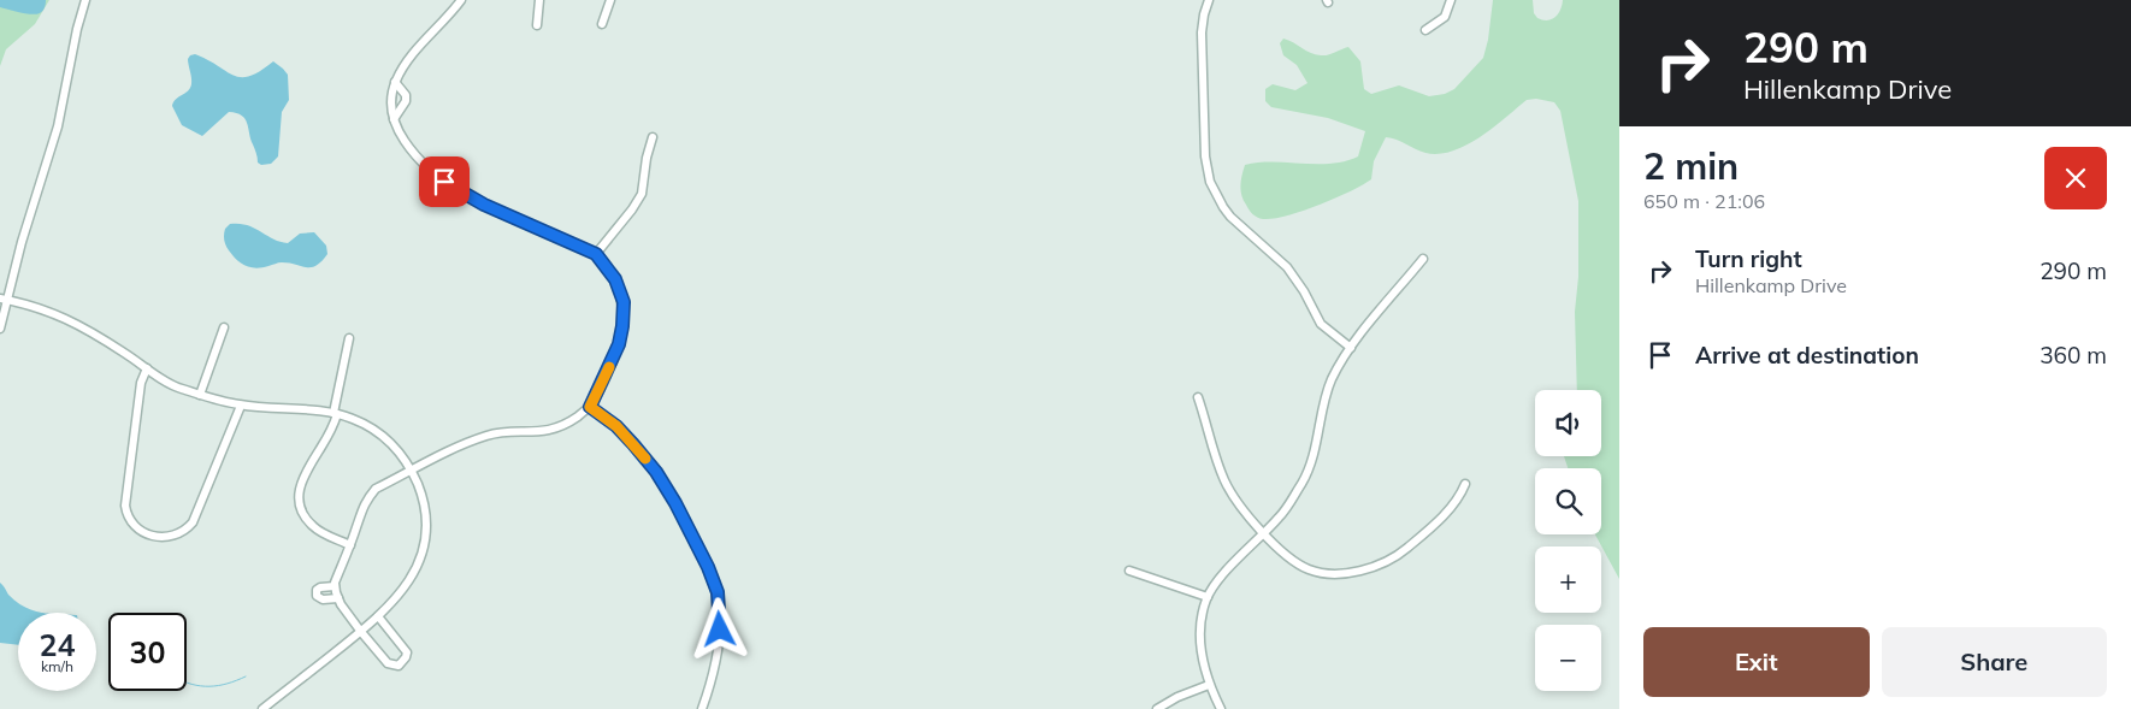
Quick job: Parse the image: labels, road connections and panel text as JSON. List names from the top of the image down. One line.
{"page":{"turn":["290 m","Hillenkamp Drive"],"heading":["2 min","650 m · 21:06"],"list":[{"name":"Turn right","note":"Hillenkamp Drive","value":"290 m"},{"name":"Arrive at destination","value":"360 m"}],"map_buttons":["+","−"],"speed":"24 km/h","limit":"30","buttons":["Exit","Share"]}}
